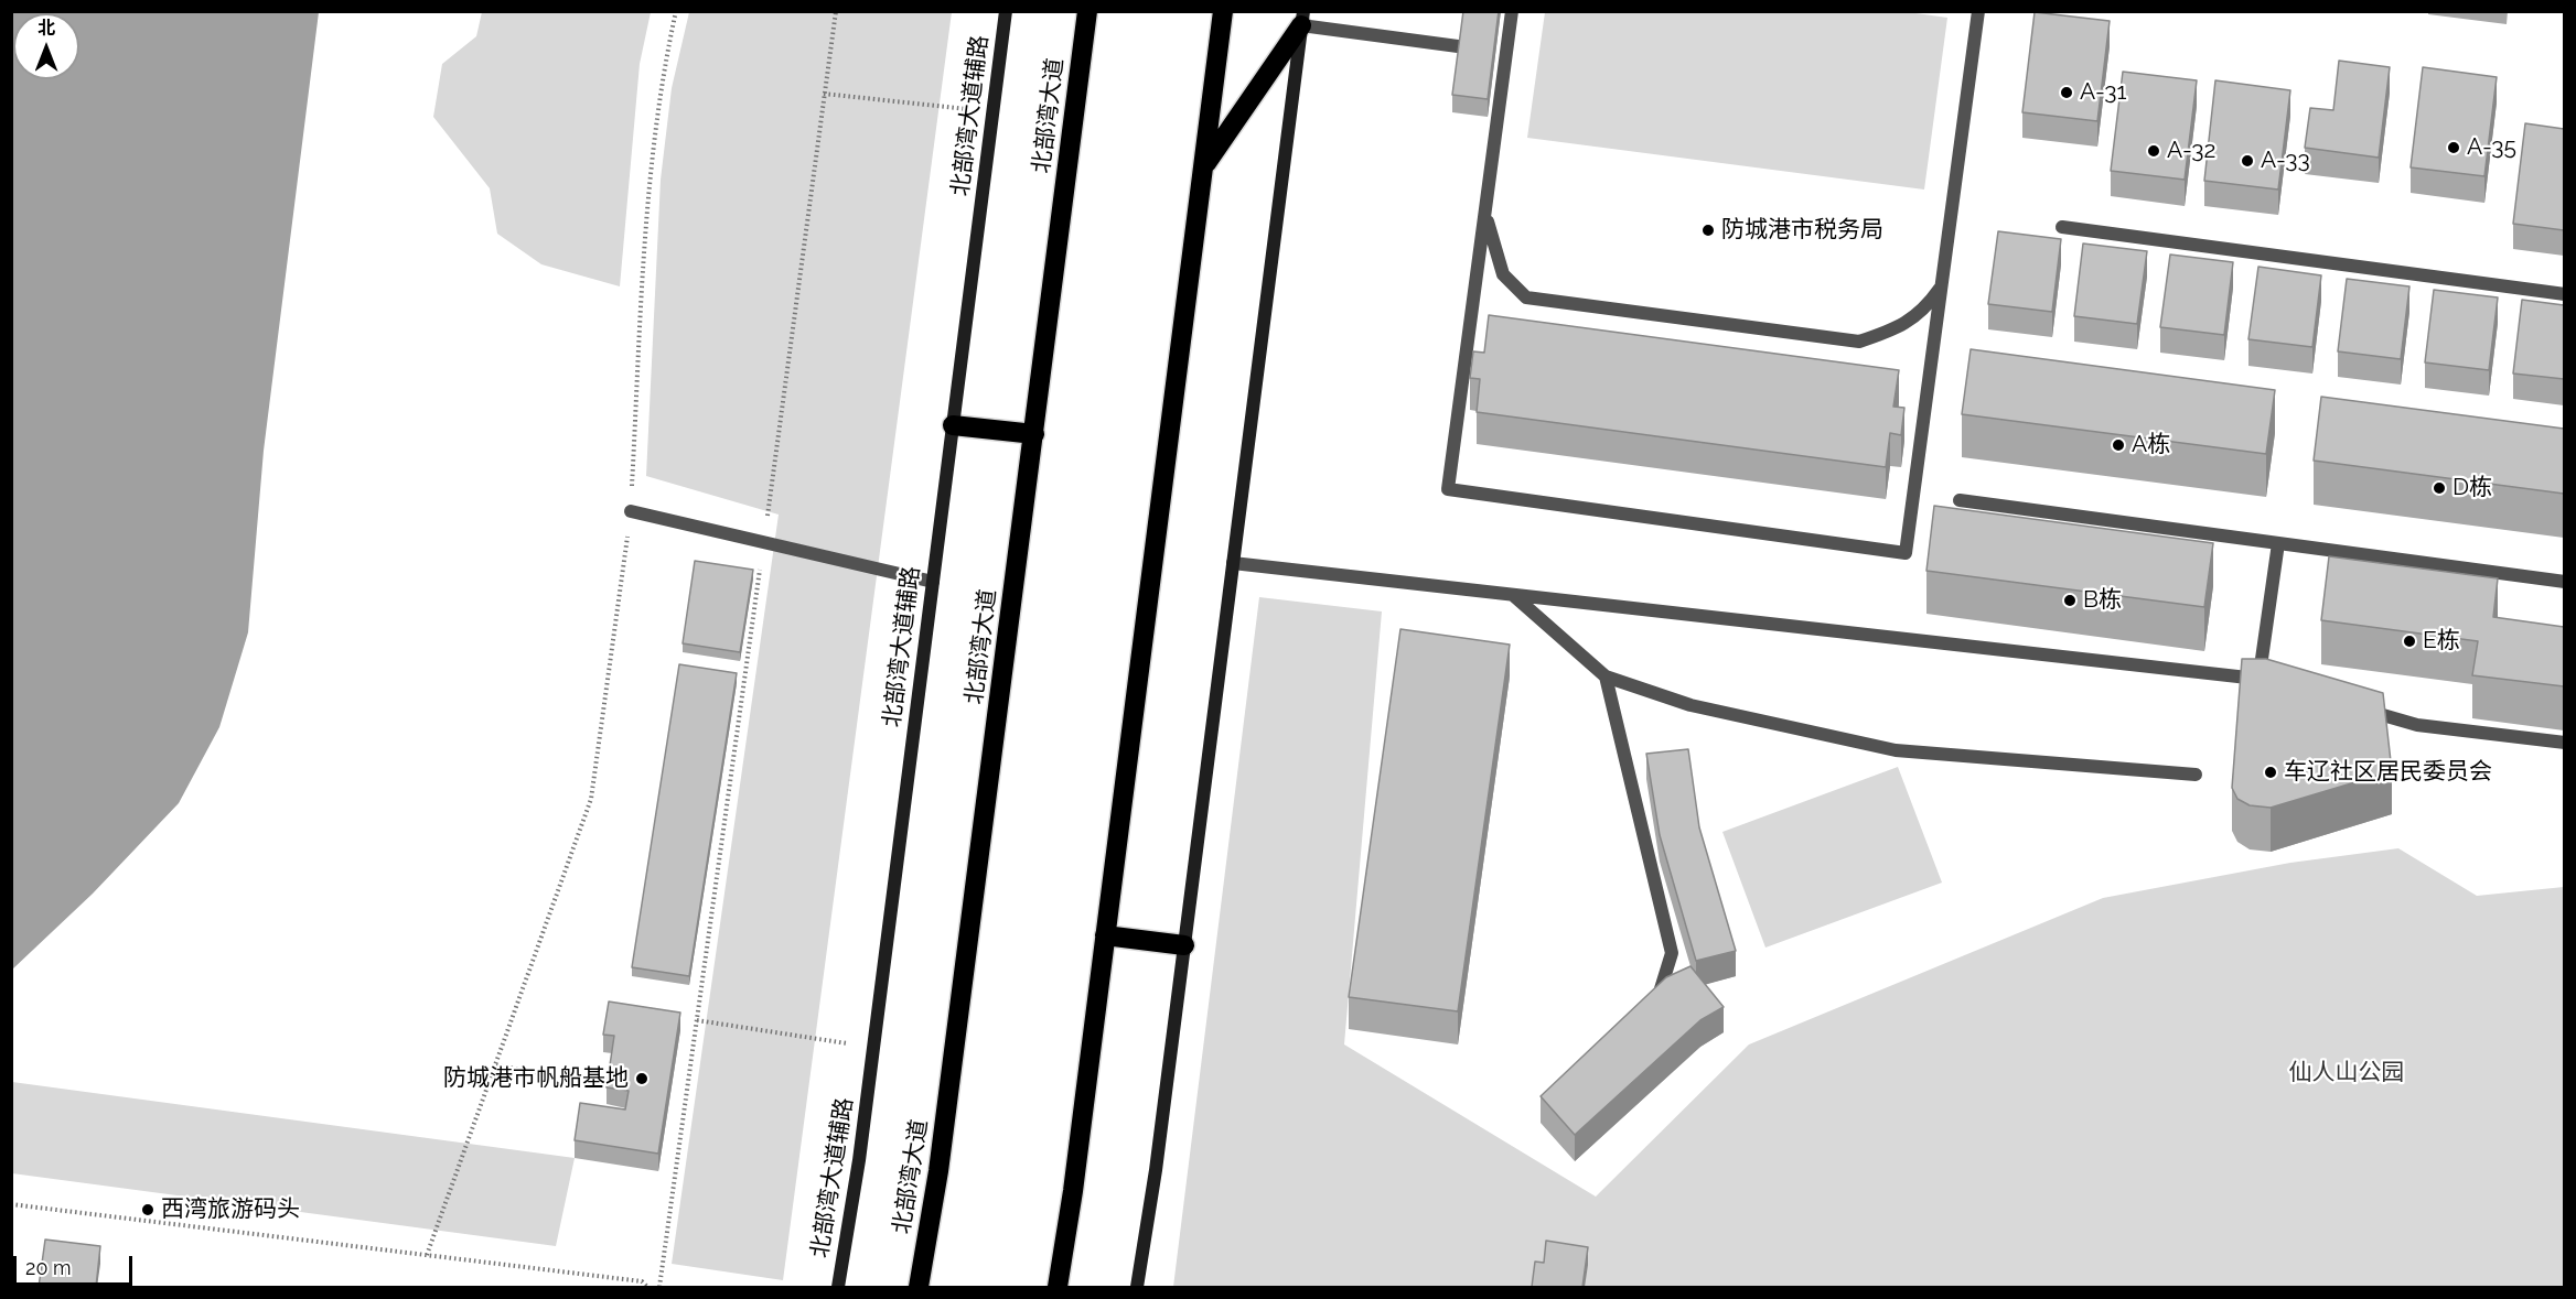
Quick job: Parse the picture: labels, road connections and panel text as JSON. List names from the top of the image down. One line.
{"streets":{"highway":["北部湾大道"],"main road":["北部湾大道辅路"]},"parks":["仙人山公园"],"places":["A-31","A-35","A-32","A-33","防城港市税务局","A栋","D栋","B栋","E栋","车辽社区居民委员会","防城港市帆船基地","西湾旅游码头"],"scale_bar":"20 m","north":"top"}
